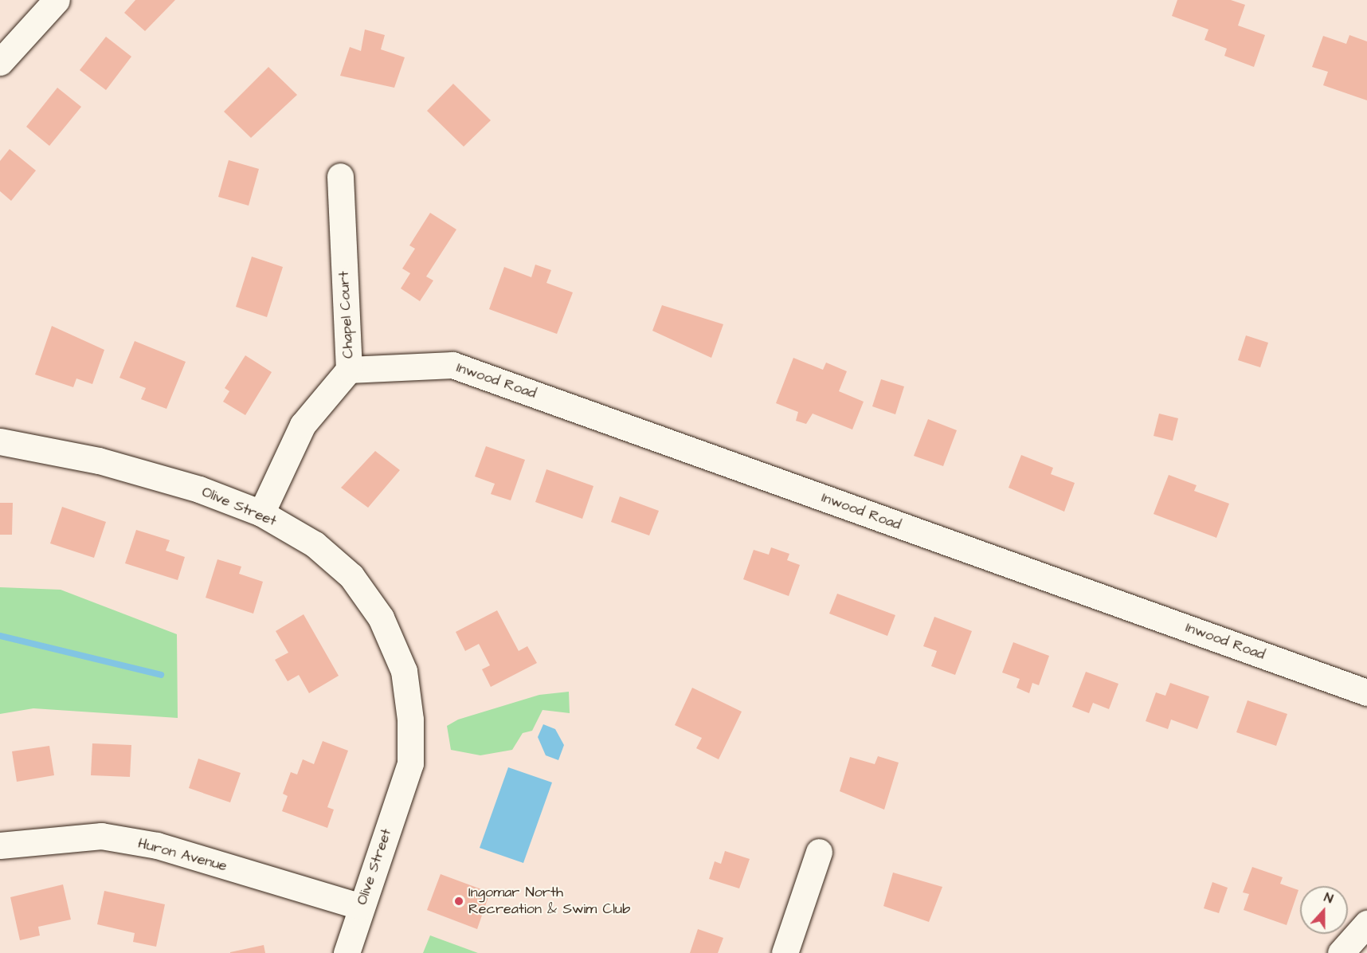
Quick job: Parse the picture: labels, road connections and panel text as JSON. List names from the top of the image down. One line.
{"streets":{"street":["Chapel Court","Inwood Road","Olive Street","Huron Avenue"]},"crossings":[["Chapel Court","Inwood Road"],["Chapel Court","Olive Street"],["Olive Street","Huron Avenue"]],"places":["Ingomar North Recreation & Swim Club"],"north":"top"}
